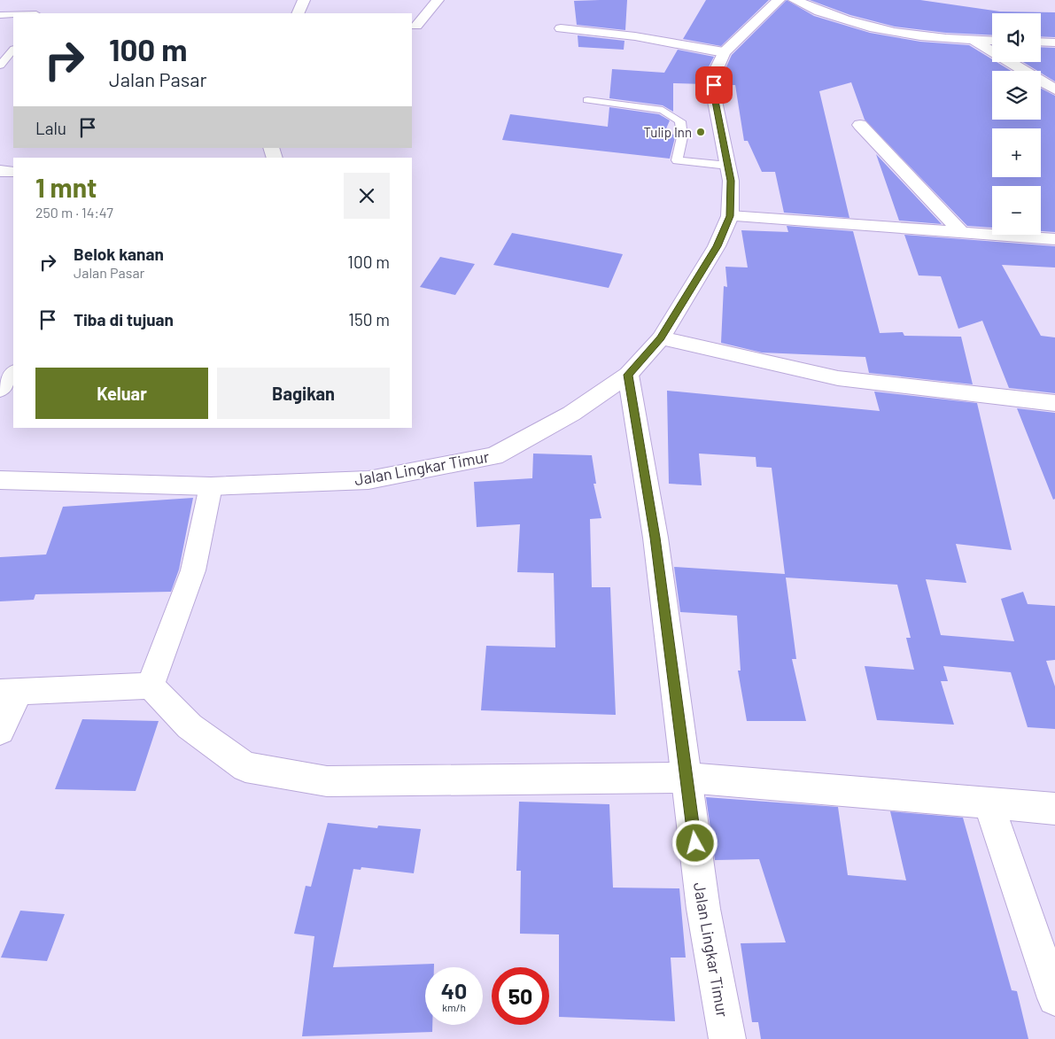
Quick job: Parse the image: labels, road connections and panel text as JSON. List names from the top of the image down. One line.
{"streets":{"street":["Jalan Lingkar Timur"]},"places":["Tulip Inn"],"page":{"map_buttons":["+","−"],"turn":["100 m","Jalan Pasar"],"then":"Lalu","heading":["1 mnt","250 m · 14:47"],"list":[{"name":"Belok kanan","note":"Jalan Pasar","value":"100 m"},{"name":"Tiba di tujuan","value":"150 m"}],"buttons":["Keluar","Bagikan"],"speed":"40 km/h","limit":"50"}}
